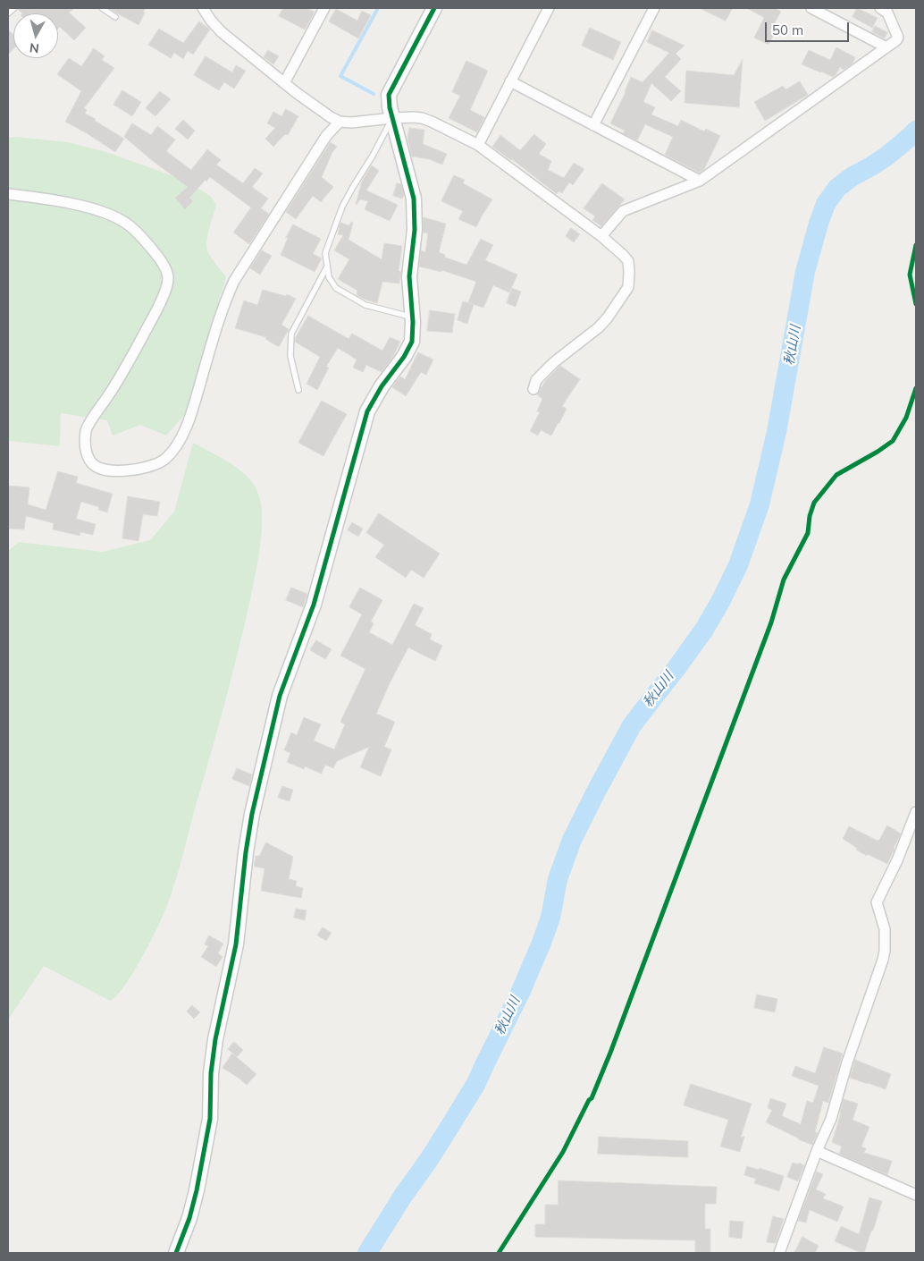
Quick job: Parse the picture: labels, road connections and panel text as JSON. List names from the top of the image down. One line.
{"water":["秋山川"],"scale_bar":"50 m","north":"bottom"}
